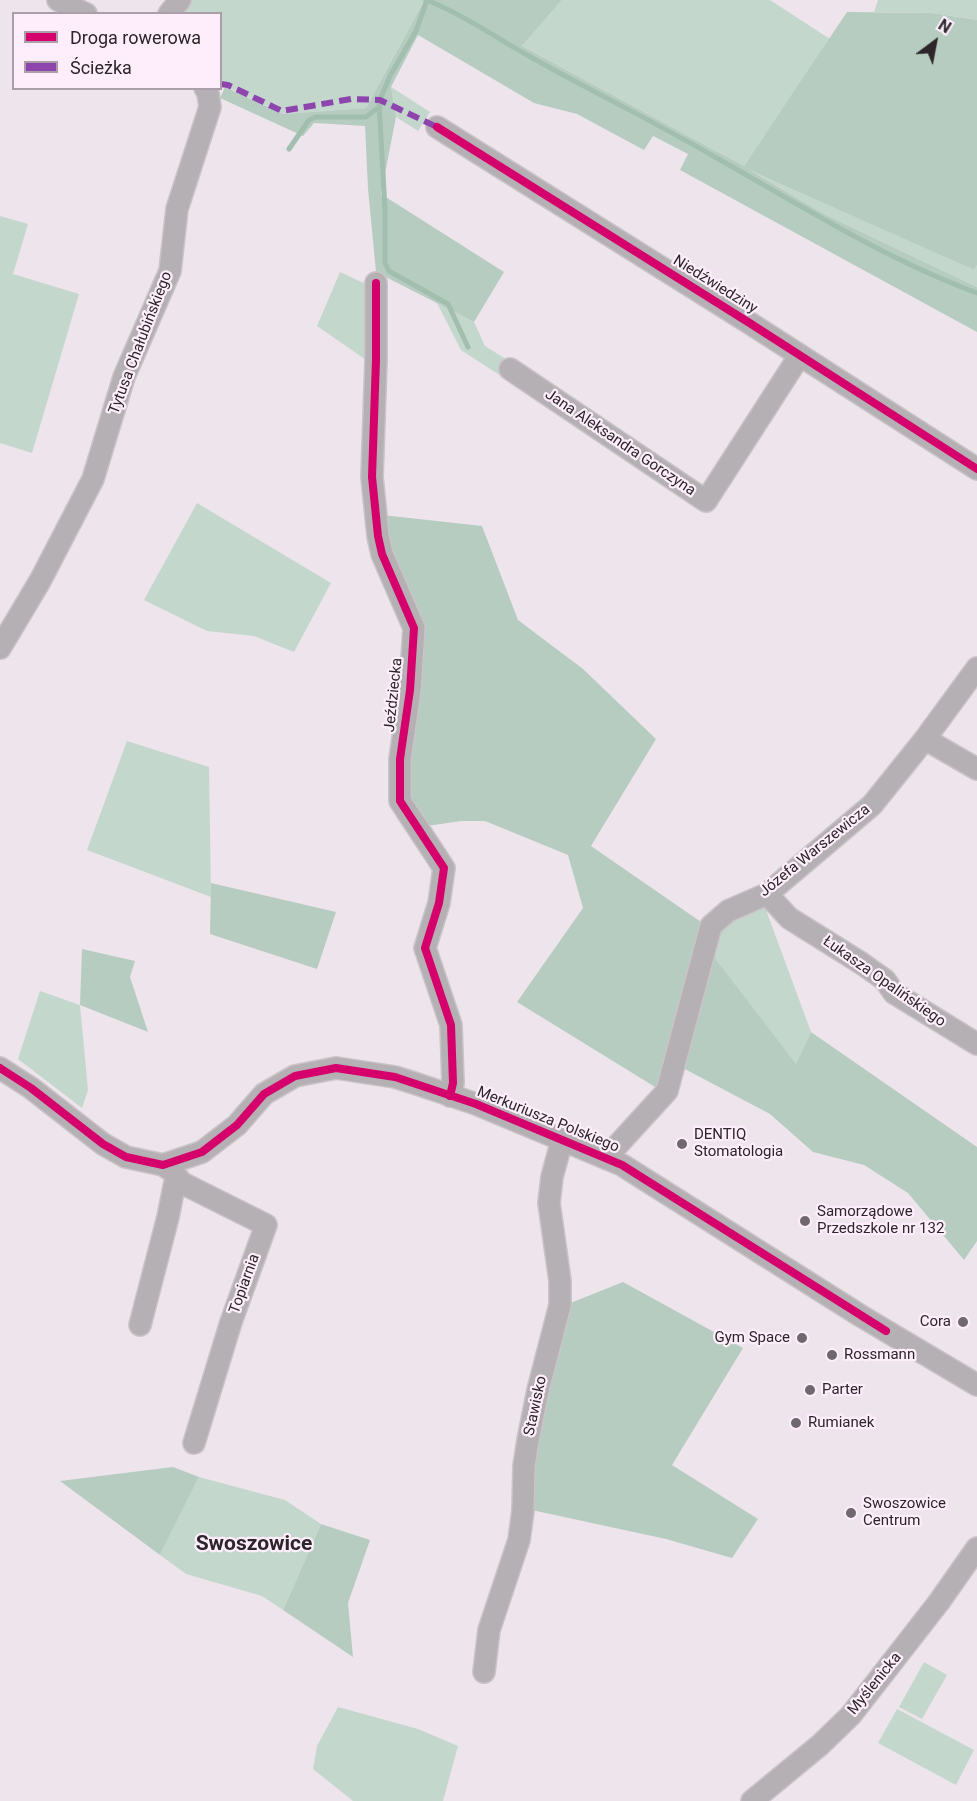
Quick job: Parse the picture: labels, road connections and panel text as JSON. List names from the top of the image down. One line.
{"streets":{"street":["Niedźwiedziny","Tytusa Chałubińskiego","Jana Aleksandra Gorczyna","Jeździecka","Józefa Warszewicza","Łukasza Opalińskiego","Merkuriusza Polskiego","Topiarnia","Stawisko","Myślenicka"]},"crossings":[["Niedźwiedziny","Jana Aleksandra Gorczyna"],["Jeździecka","Merkuriusza Polskiego"],["Józefa Warszewicza","Łukasza Opalińskiego"],["Józefa Warszewicza","Merkuriusza Polskiego"],["Merkuriusza Polskiego","Topiarnia"],["Merkuriusza Polskiego","Stawisko"]],"districts":["Swoszowice"],"places":["DENTIQ Stomatologia","Samorządowe Przedszkole nr 132","Cora","Gym Space","Rossmann","Parter","Rumianek","Swoszowice Centrum"],"legend":["Droga rowerowa","Ścieżka"],"north":"top right"}
